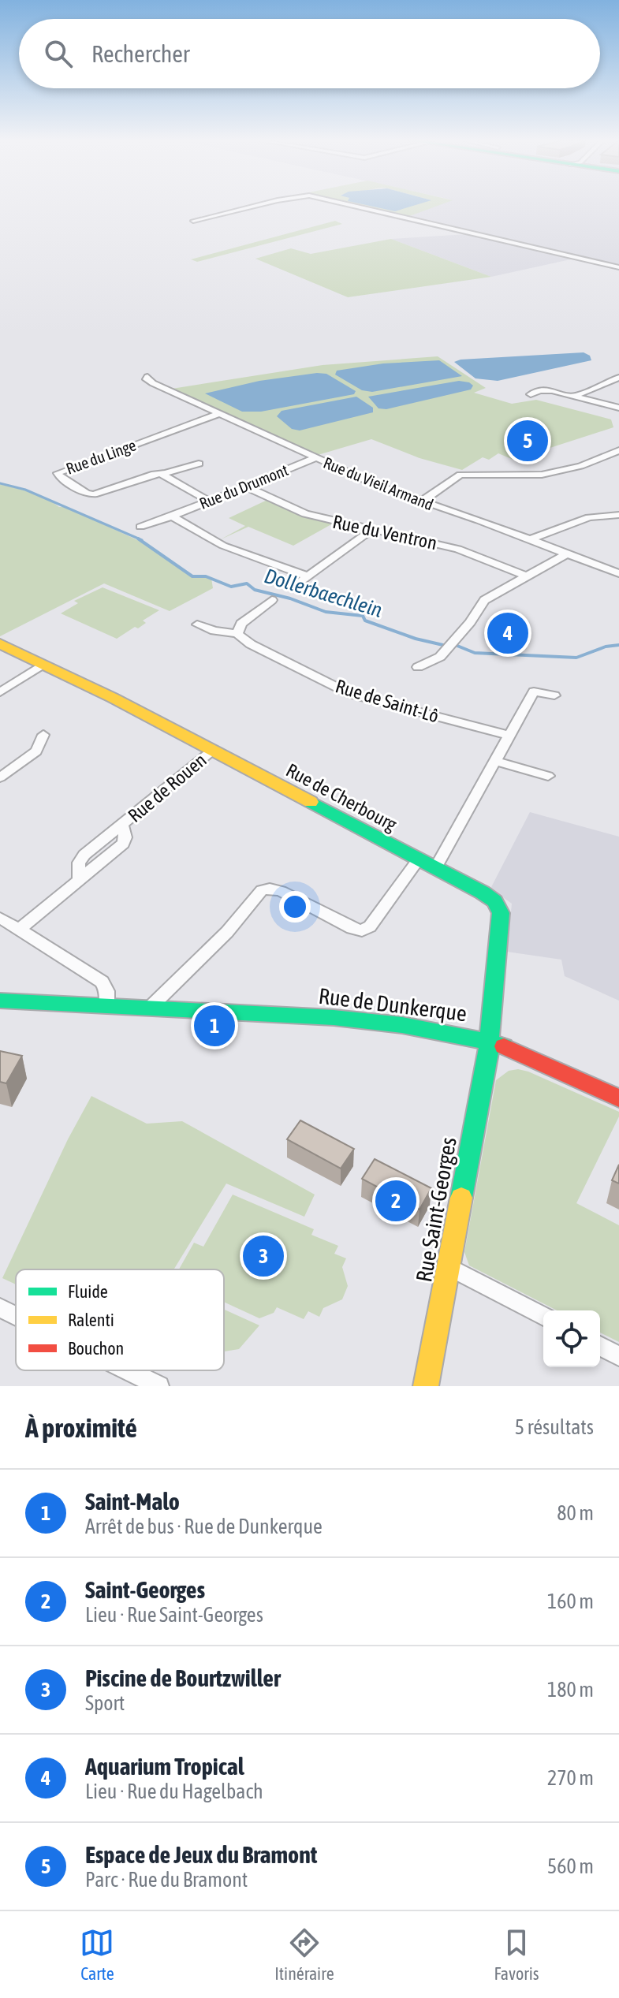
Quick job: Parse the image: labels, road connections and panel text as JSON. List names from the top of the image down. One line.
{"streets":{"street":["Rue du Linge","Rue du Vieil Armand","Rue du Drumont","Rue du Ventron","Rue de Saint-Lô","Rue de Rouen","Rue de Cherbourg","Rue de Dunkerque","Rue Saint-Georges"]},"crossings":[["Rue du Linge","Rue du Vieil Armand"],["Rue du Vieil Armand","Rue du Drumont"],["Rue du Drumont","Rue du Ventron"],["Rue de Rouen","Rue de Cherbourg"],["Rue de Cherbourg","Rue de Dunkerque"],["Rue de Cherbourg","Rue Saint-Georges"],["Rue de Dunkerque","Rue Saint-Georges"]],"water":["Dollerbaechlein"],"legend":["Fluide","Ralenti","Bouchon"],"page":{"search":"Rechercher","pins":["5","4","1","2","3"],"heading":["À proximité","5 résultats"],"list":[{"mark":"1","name":"Saint-Malo","note":"Arrêt de bus · Rue de Dunkerque","value":"80 m"},{"mark":"2","name":"Saint-Georges","note":"Lieu · Rue Saint-Georges","value":"160 m"},{"mark":"3","name":"Piscine de Bourtzwiller","note":"Sport","value":"180 m"},{"mark":"4","name":"Aquarium Tropical","note":"Lieu · Rue du Hagelbach","value":"270 m"},{"mark":"5","name":"Espace de Jeux du Bramont","note":"Parc · Rue du Bramont","value":"560 m"}],"nav":["Carte","Itinéraire","Favoris"]}}
